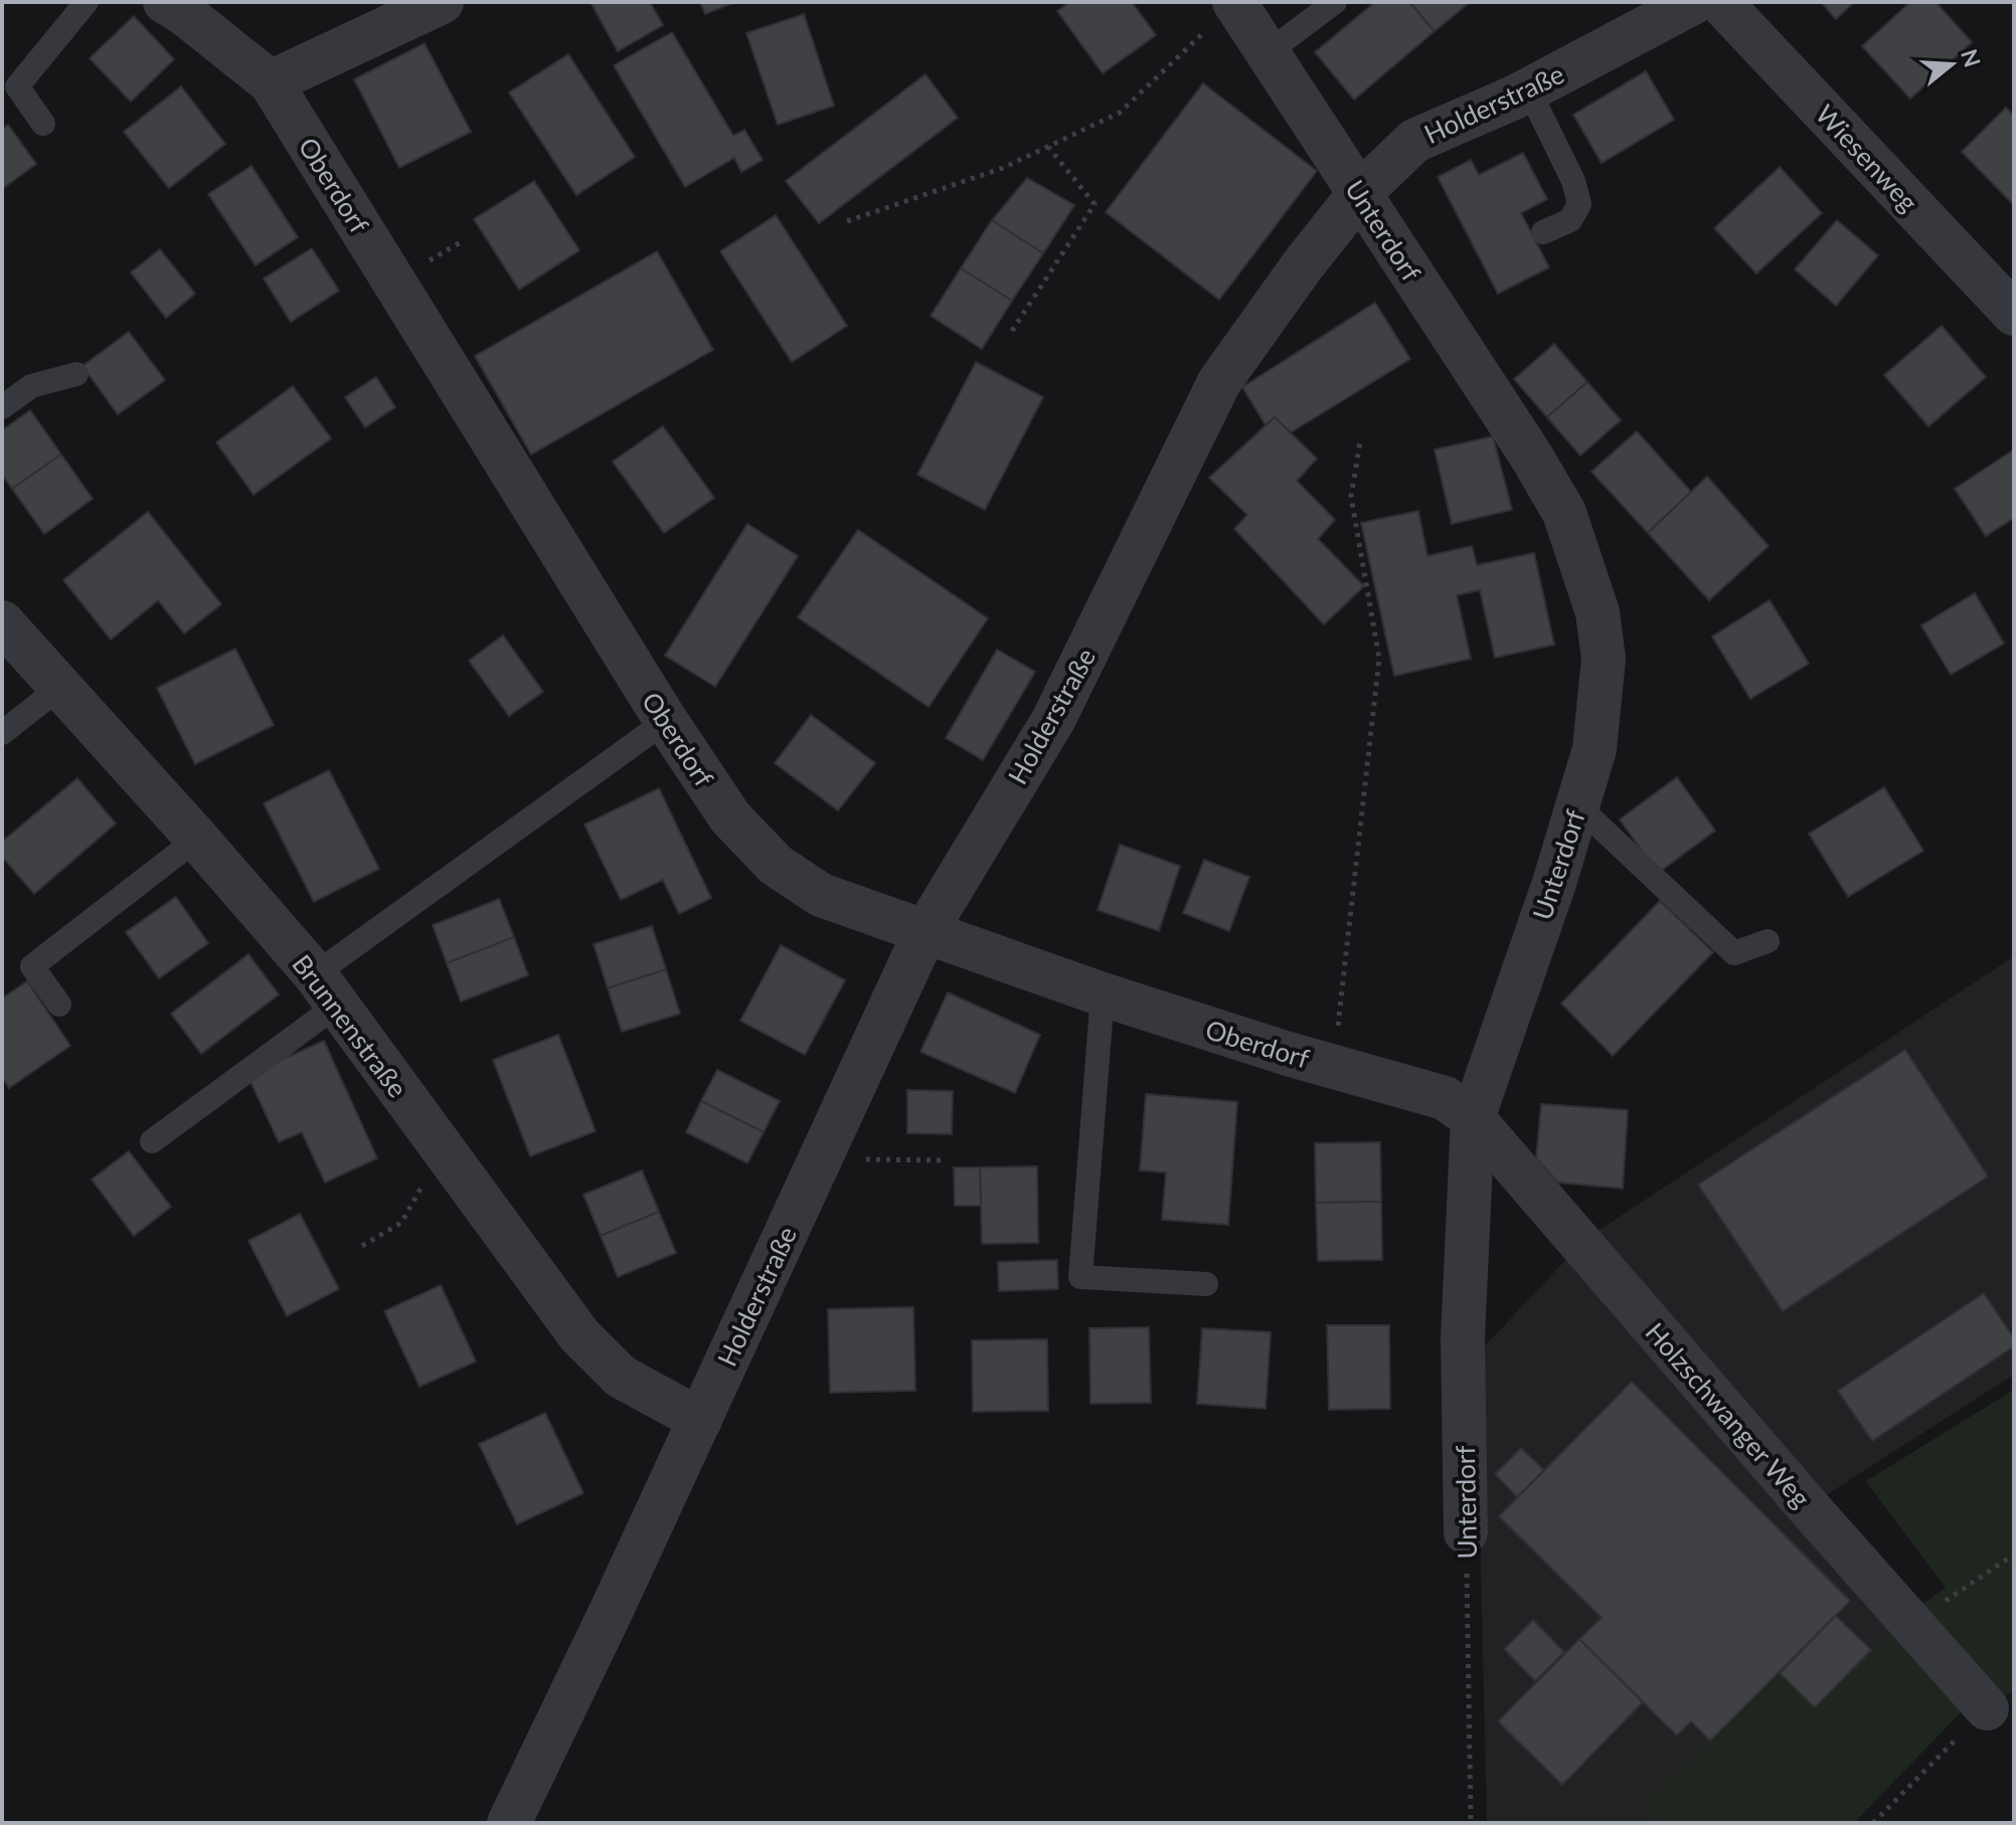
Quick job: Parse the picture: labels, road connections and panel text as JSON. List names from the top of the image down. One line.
{"streets":{"street":["Holderstraße","Wiesenweg","Oberdorf","Unterdorf","Brunnenstraße","Holzschwanger Weg"]},"crossings":[["Holderstraße","Oberdorf"],["Holderstraße","Unterdorf"],["Holderstraße","Brunnenstraße"],["Oberdorf","Unterdorf"],["Oberdorf","Holzschwanger Weg"],["Unterdorf","Holzschwanger Weg"]],"north":"right"}
